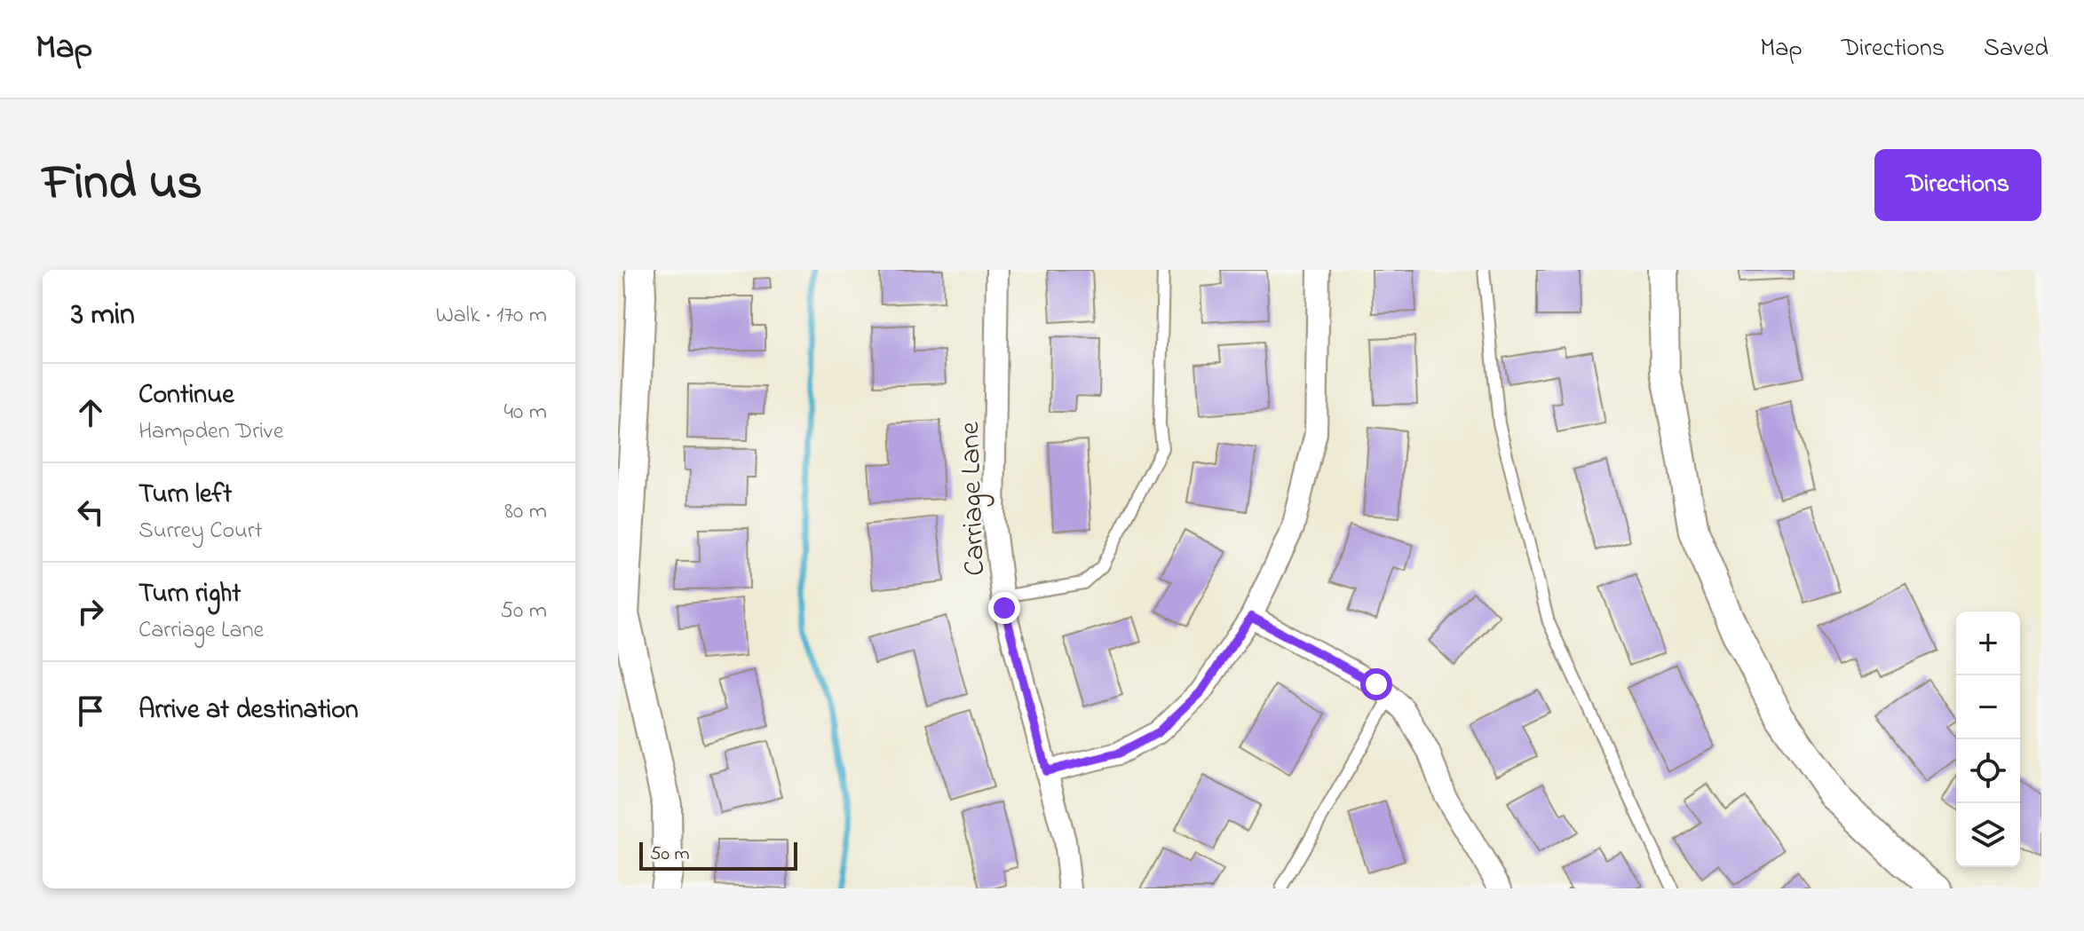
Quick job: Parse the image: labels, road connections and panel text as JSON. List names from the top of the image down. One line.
{"streets":{"street":["Carriage Lane"]},"scale_bar":"50 m","page":{"header":"Map","nav":["Map","Directions","Saved"],"title":"Find us","buttons":"Directions","heading":["3 min","Walk · 170 m"],"list":[["Continue","Hampden Drive","40 m"],["Turn left","Surrey Court","80 m"],["Turn right","Carriage Lane","50 m"],"Arrive at destination"],"map_buttons":["+","−"],"scale":"50 m"}}
